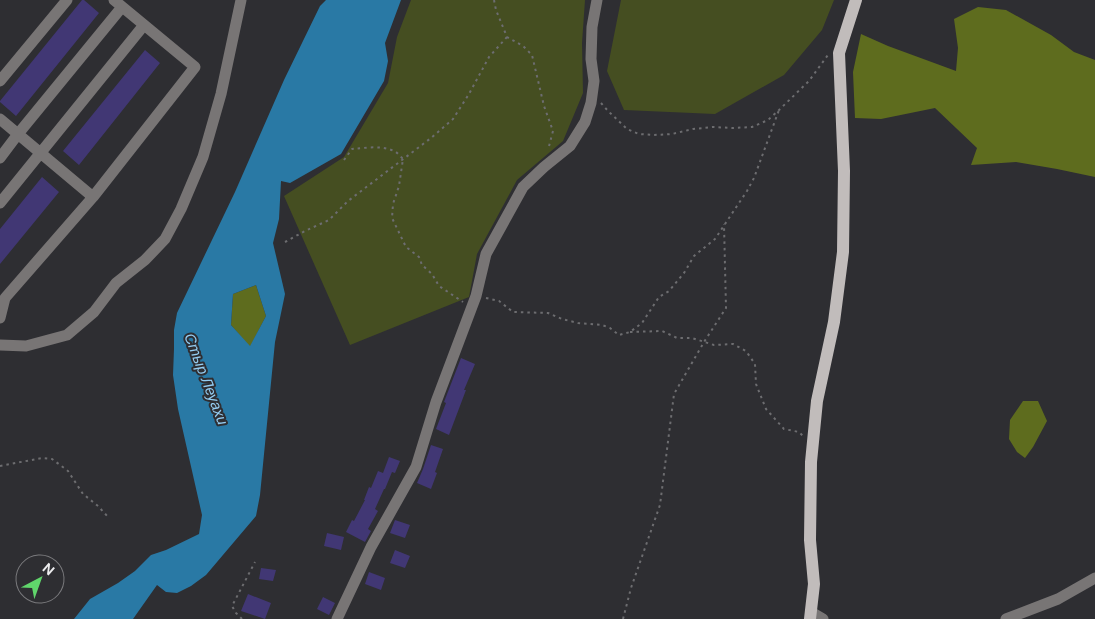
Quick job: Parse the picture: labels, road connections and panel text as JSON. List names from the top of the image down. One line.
{"water":["Стыр Леуахи"],"north":"top right"}
